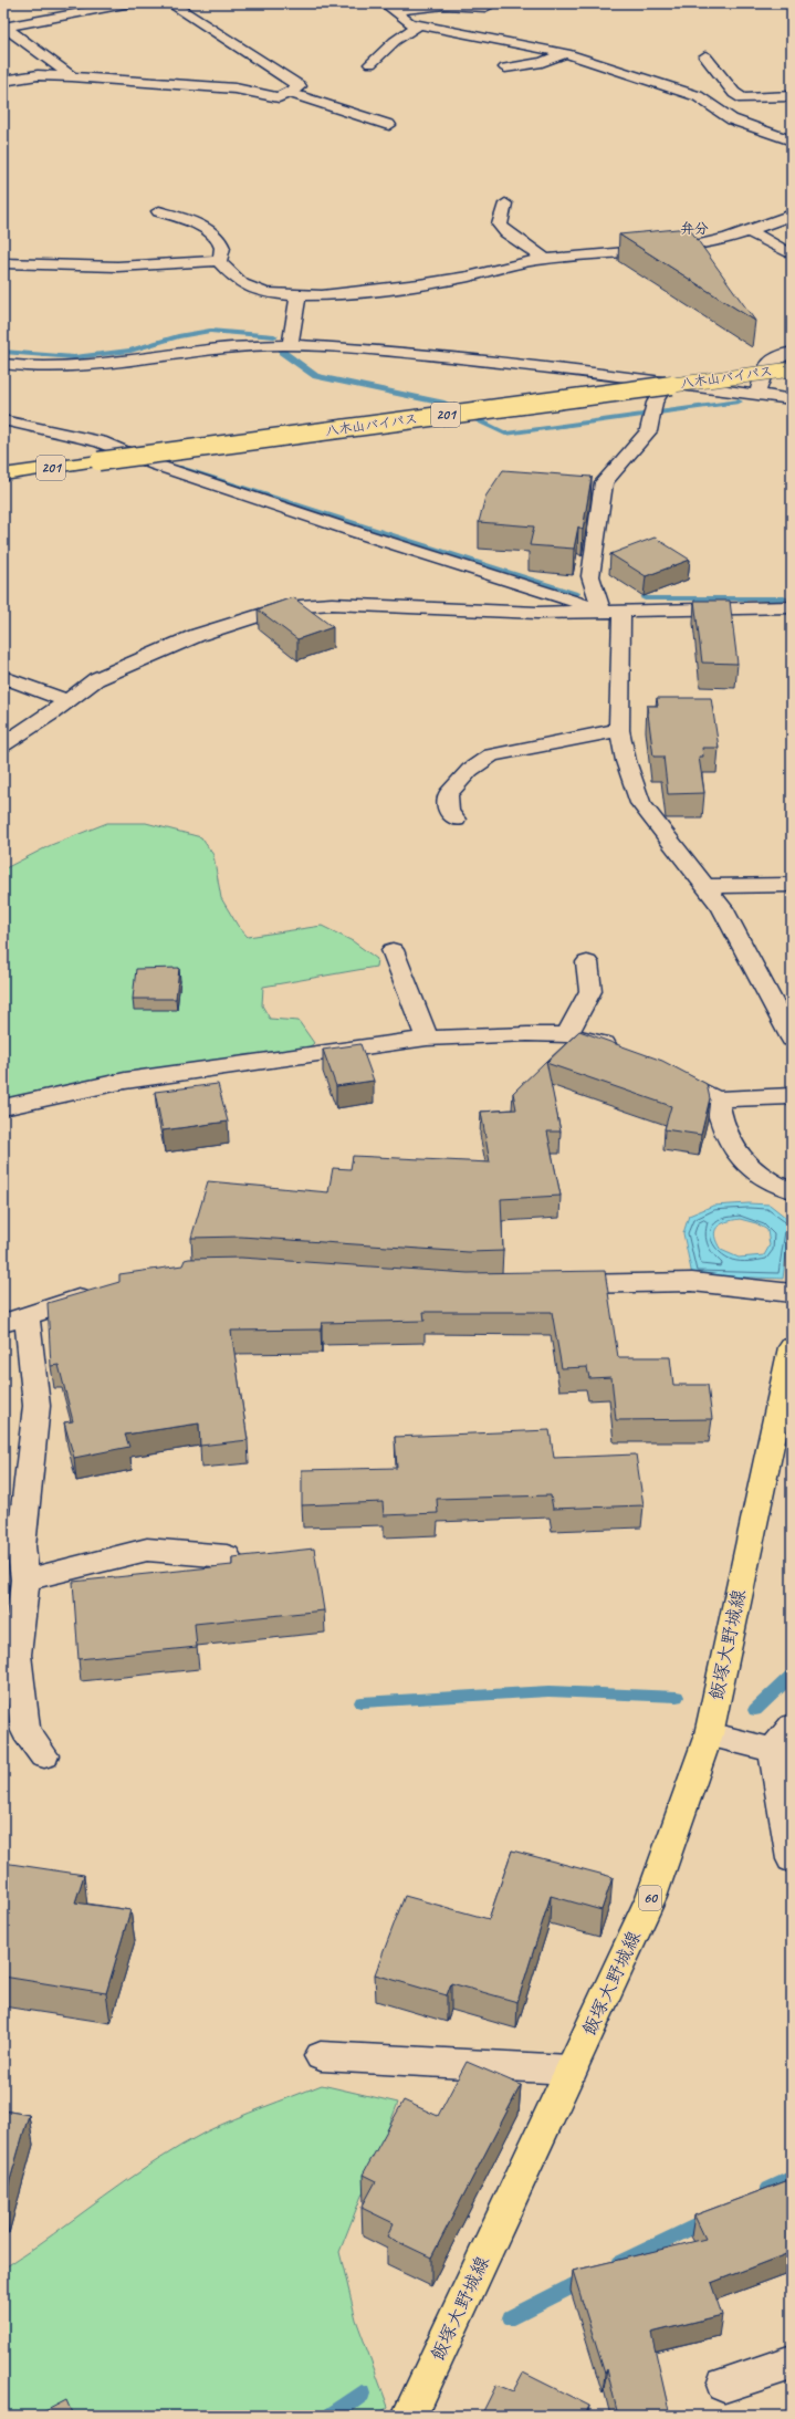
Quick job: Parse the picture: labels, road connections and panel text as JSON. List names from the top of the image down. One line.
{"streets":{"main road":["八木山バイパス","201","飯塚大野城線","60"]},"districts":["弁分"]}
